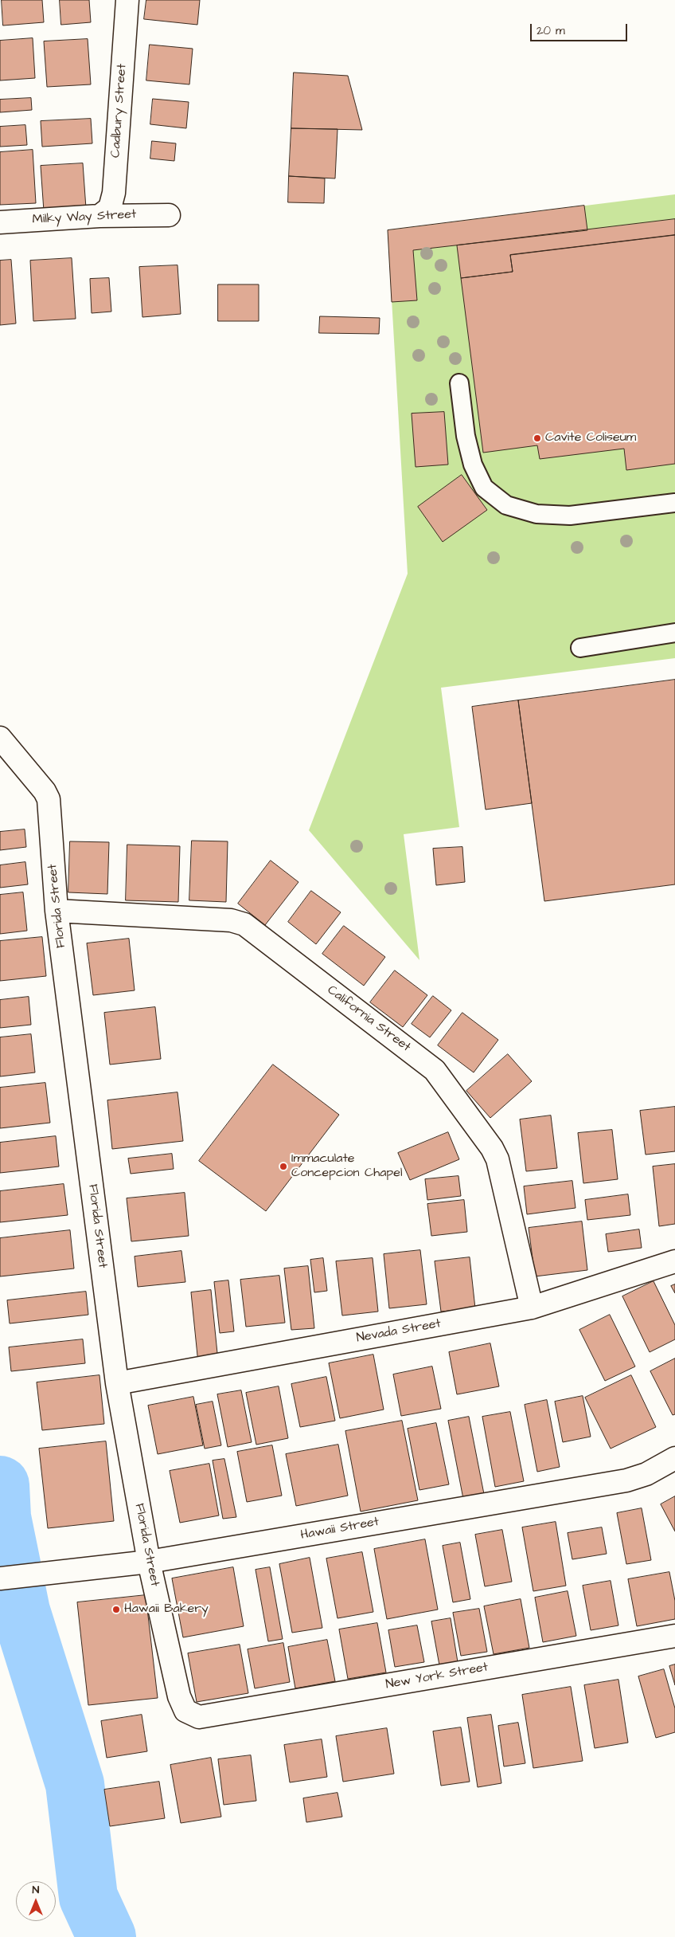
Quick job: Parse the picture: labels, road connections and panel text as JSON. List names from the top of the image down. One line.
{"streets":{"street":["Cadbury Street","Milky Way Street","Florida Street","California Street","Nevada Street","Hawaii Street","New York Street"]},"crossings":[["Cadbury Street","Milky Way Street"],["Florida Street","California Street"],["Florida Street","Nevada Street"],["Florida Street","Hawaii Street"],["Florida Street","New York Street"],["California Street","Nevada Street"]],"places":["Cavite Coliseum","Immaculate Concepcion Chapel","Hawaii Bakery"],"scale_bar":"20 m","north":"top"}
